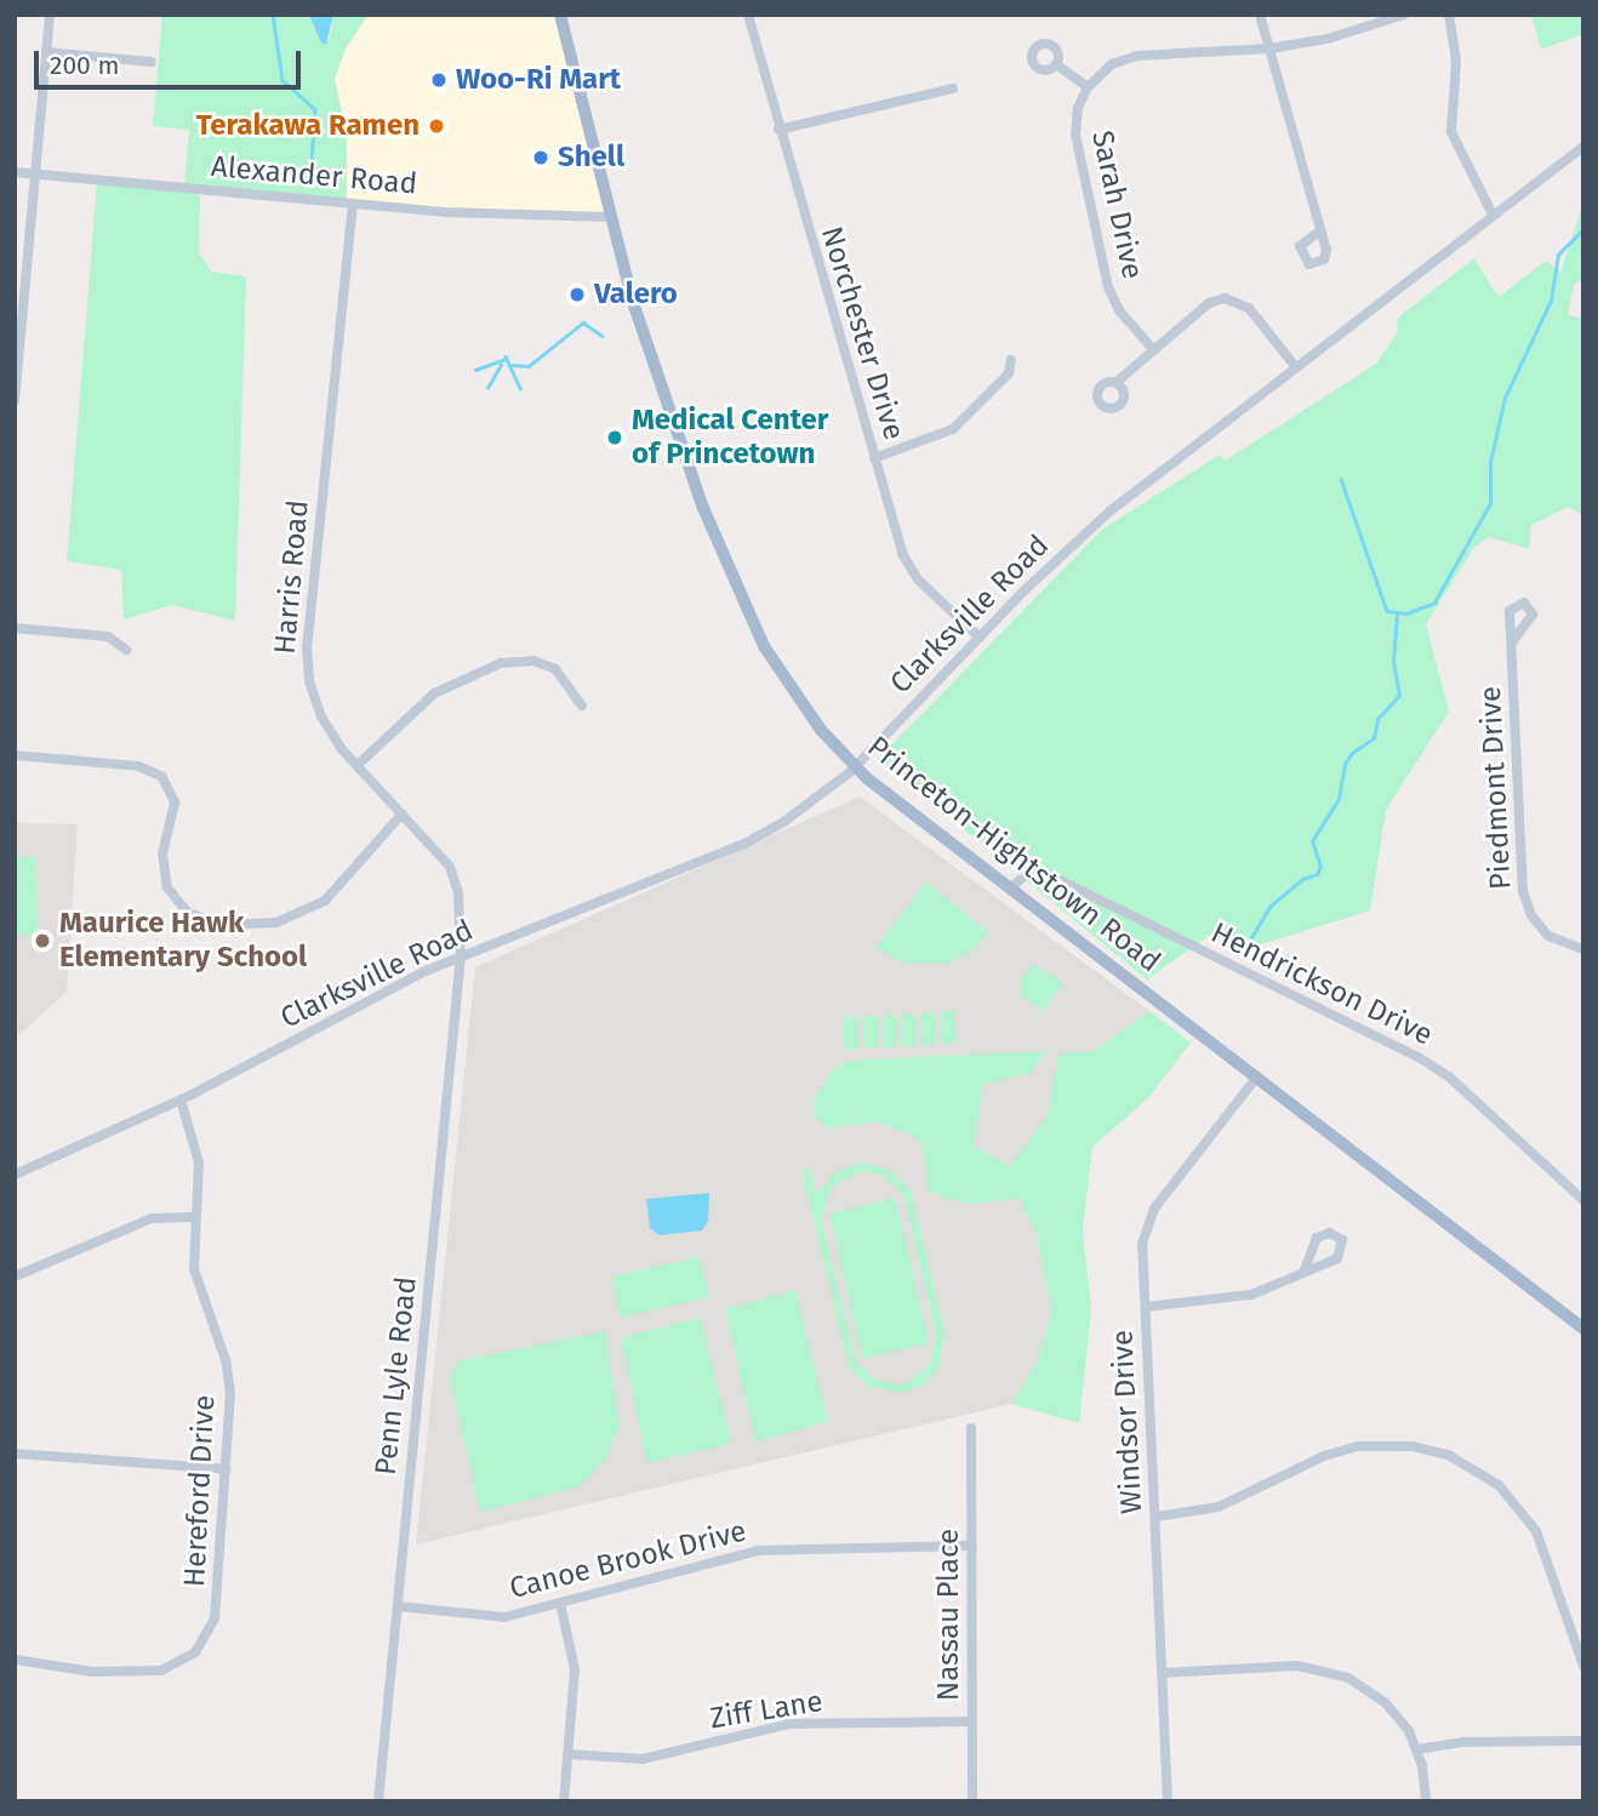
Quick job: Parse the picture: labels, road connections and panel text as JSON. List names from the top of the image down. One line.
{"streets":{"main road":["Princeton-Hightstown Road"],"street":["Alexander Road","Sarah Drive","Norchester Drive","Harris Road","Clarksville Road","Piedmont Drive","Hendrickson Drive","Penn Lyle Road","Windsor Drive","Hereford Drive","Canoe Brook Drive","Nassau Place","Ziff Lane"]},"crossings":[["Alexander Road","Harris Road"],["Alexander Road","Princeton-Hightstown Road"],["Norchester Drive","Clarksville Road"],["Harris Road","Clarksville Road"],["Harris Road","Penn Lyle Road"],["Clarksville Road","Princeton-Hightstown Road"],["Clarksville Road","Penn Lyle Road"],["Clarksville Road","Hereford Drive"],["Princeton-Hightstown Road","Hendrickson Drive"],["Princeton-Hightstown Road","Windsor Drive"],["Penn Lyle Road","Canoe Brook Drive"],["Canoe Brook Drive","Nassau Place"],["Nassau Place","Ziff Lane"]],"places":["Woo-Ri Mart","Terakawa Ramen","Shell","Valero","Medical Center of Princetown","Maurice Hawk Elementary School"],"scale_bar":"200 m"}
